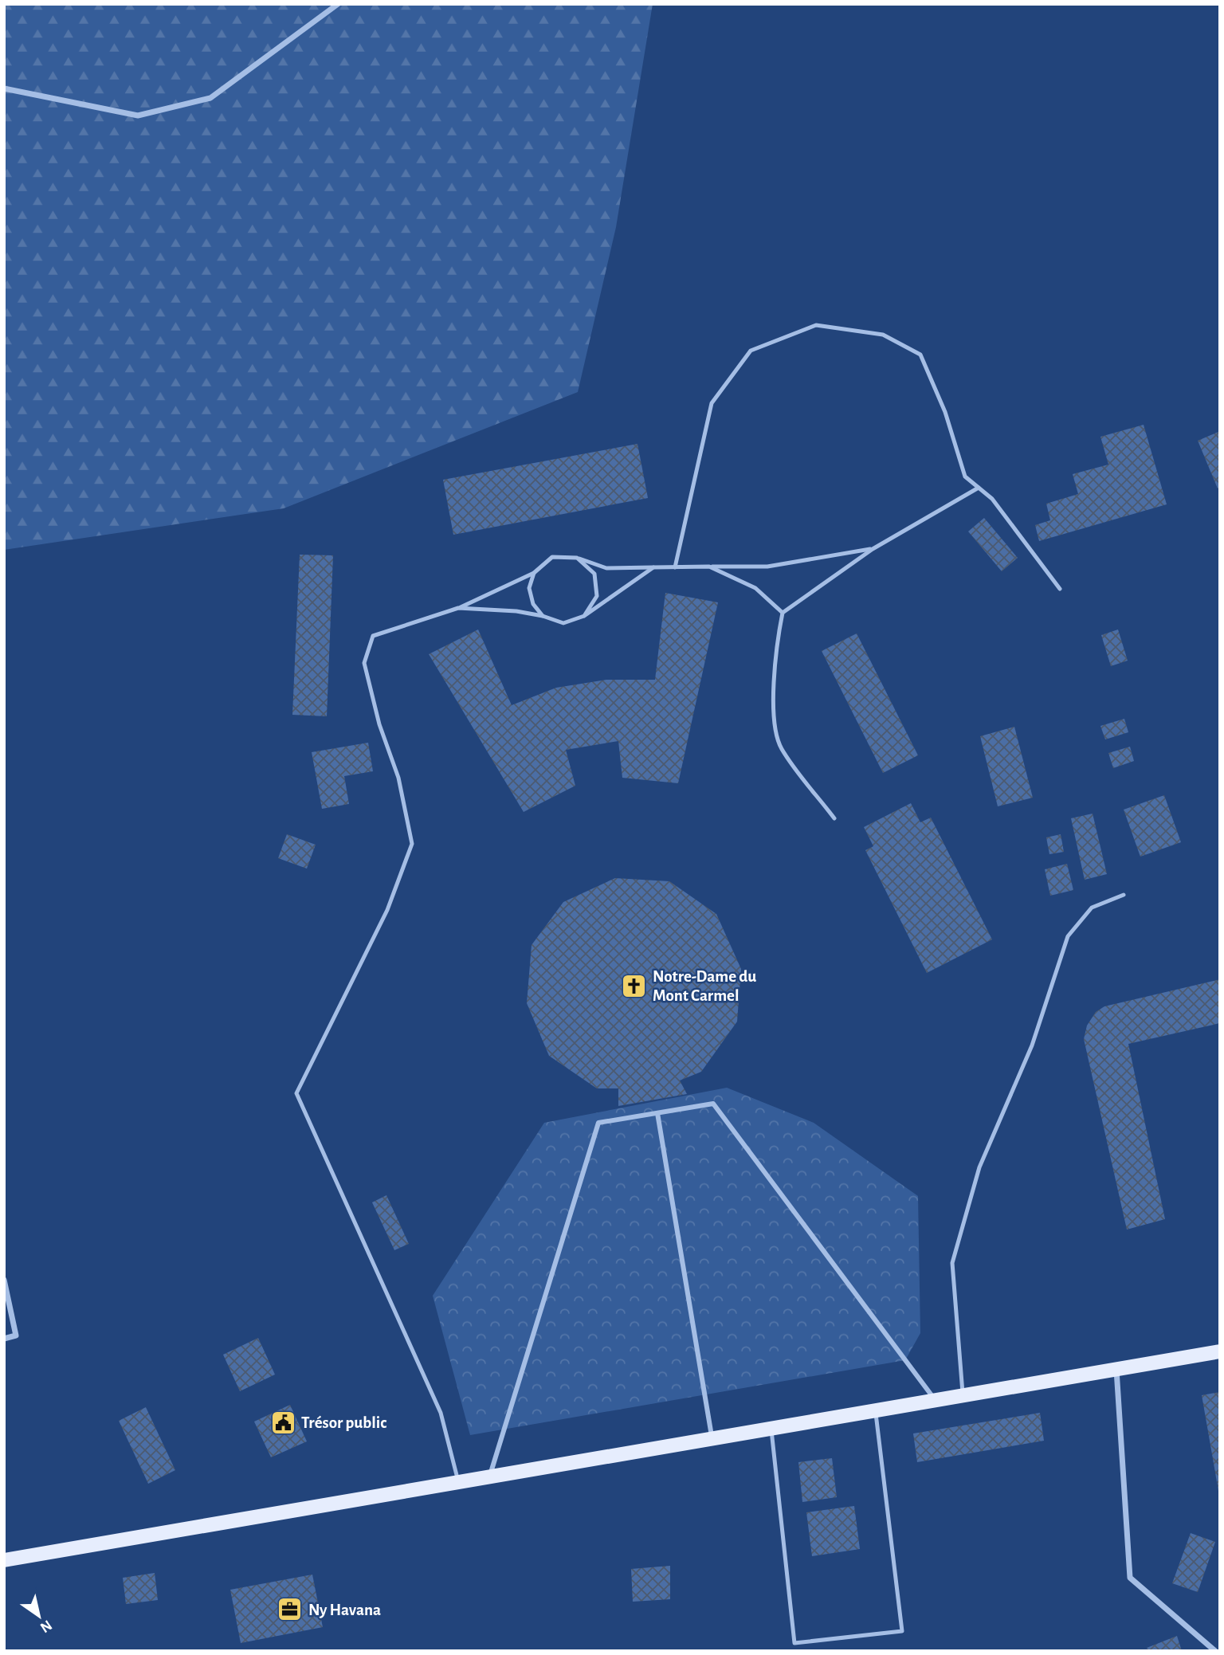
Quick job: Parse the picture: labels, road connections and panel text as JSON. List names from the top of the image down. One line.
{"places":{"church":["Notre-Dame du Mont Carmel"],"public building":["Trésor public"],"office":["Ny Havana"]},"north":"bottom right"}
